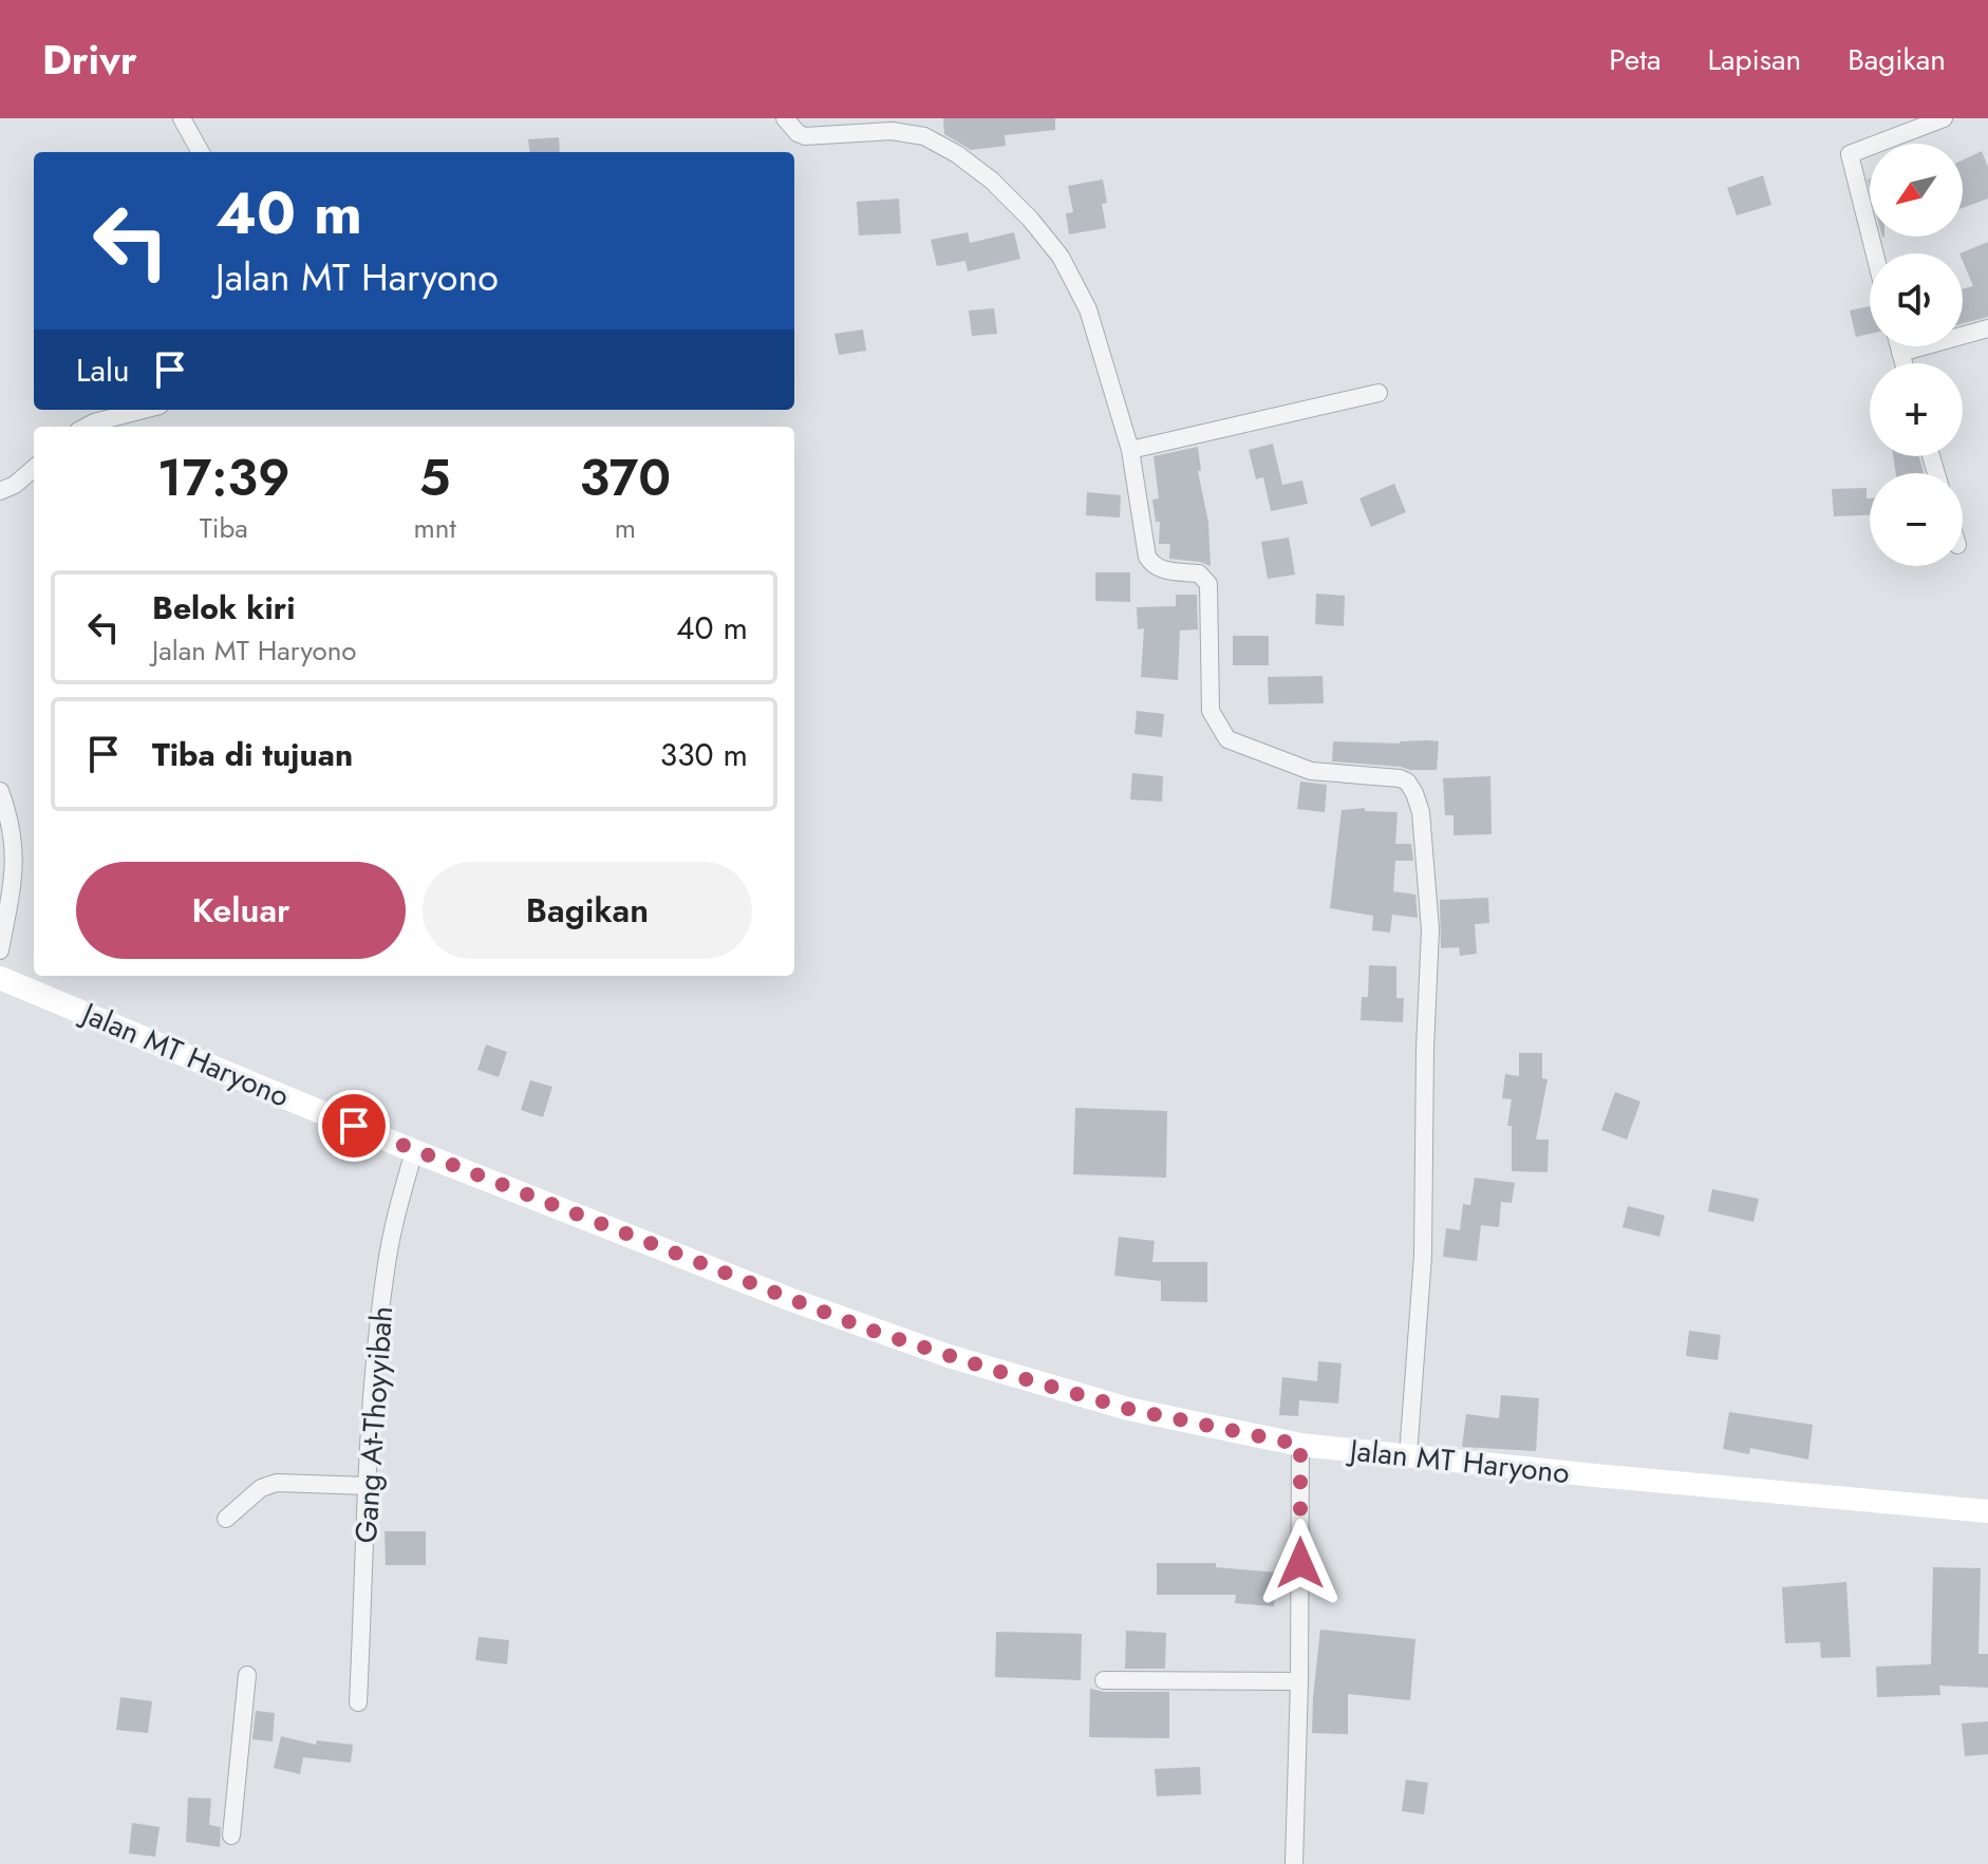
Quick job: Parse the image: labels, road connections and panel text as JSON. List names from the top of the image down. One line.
{"streets":{"main road":["Jalan MT Haryono"],"street":["Gang At-Thoyyibah"]},"crossings":[["Jalan MT Haryono","Gang At-Thoyyibah"]],"north":"bottom left","page":{"header":"Drivr","nav":["Peta","Lapisan","Bagikan"],"map_buttons":["+","−"],"turn":["40 m","Jalan MT Haryono"],"then":"Lalu","eta":["17:39","Tiba","5","mnt","370","m"],"list":[{"name":"Belok kiri","note":"Jalan MT Haryono","value":"40 m"},{"name":"Tiba di tujuan","value":"330 m"}],"buttons":["Keluar","Bagikan"]}}
